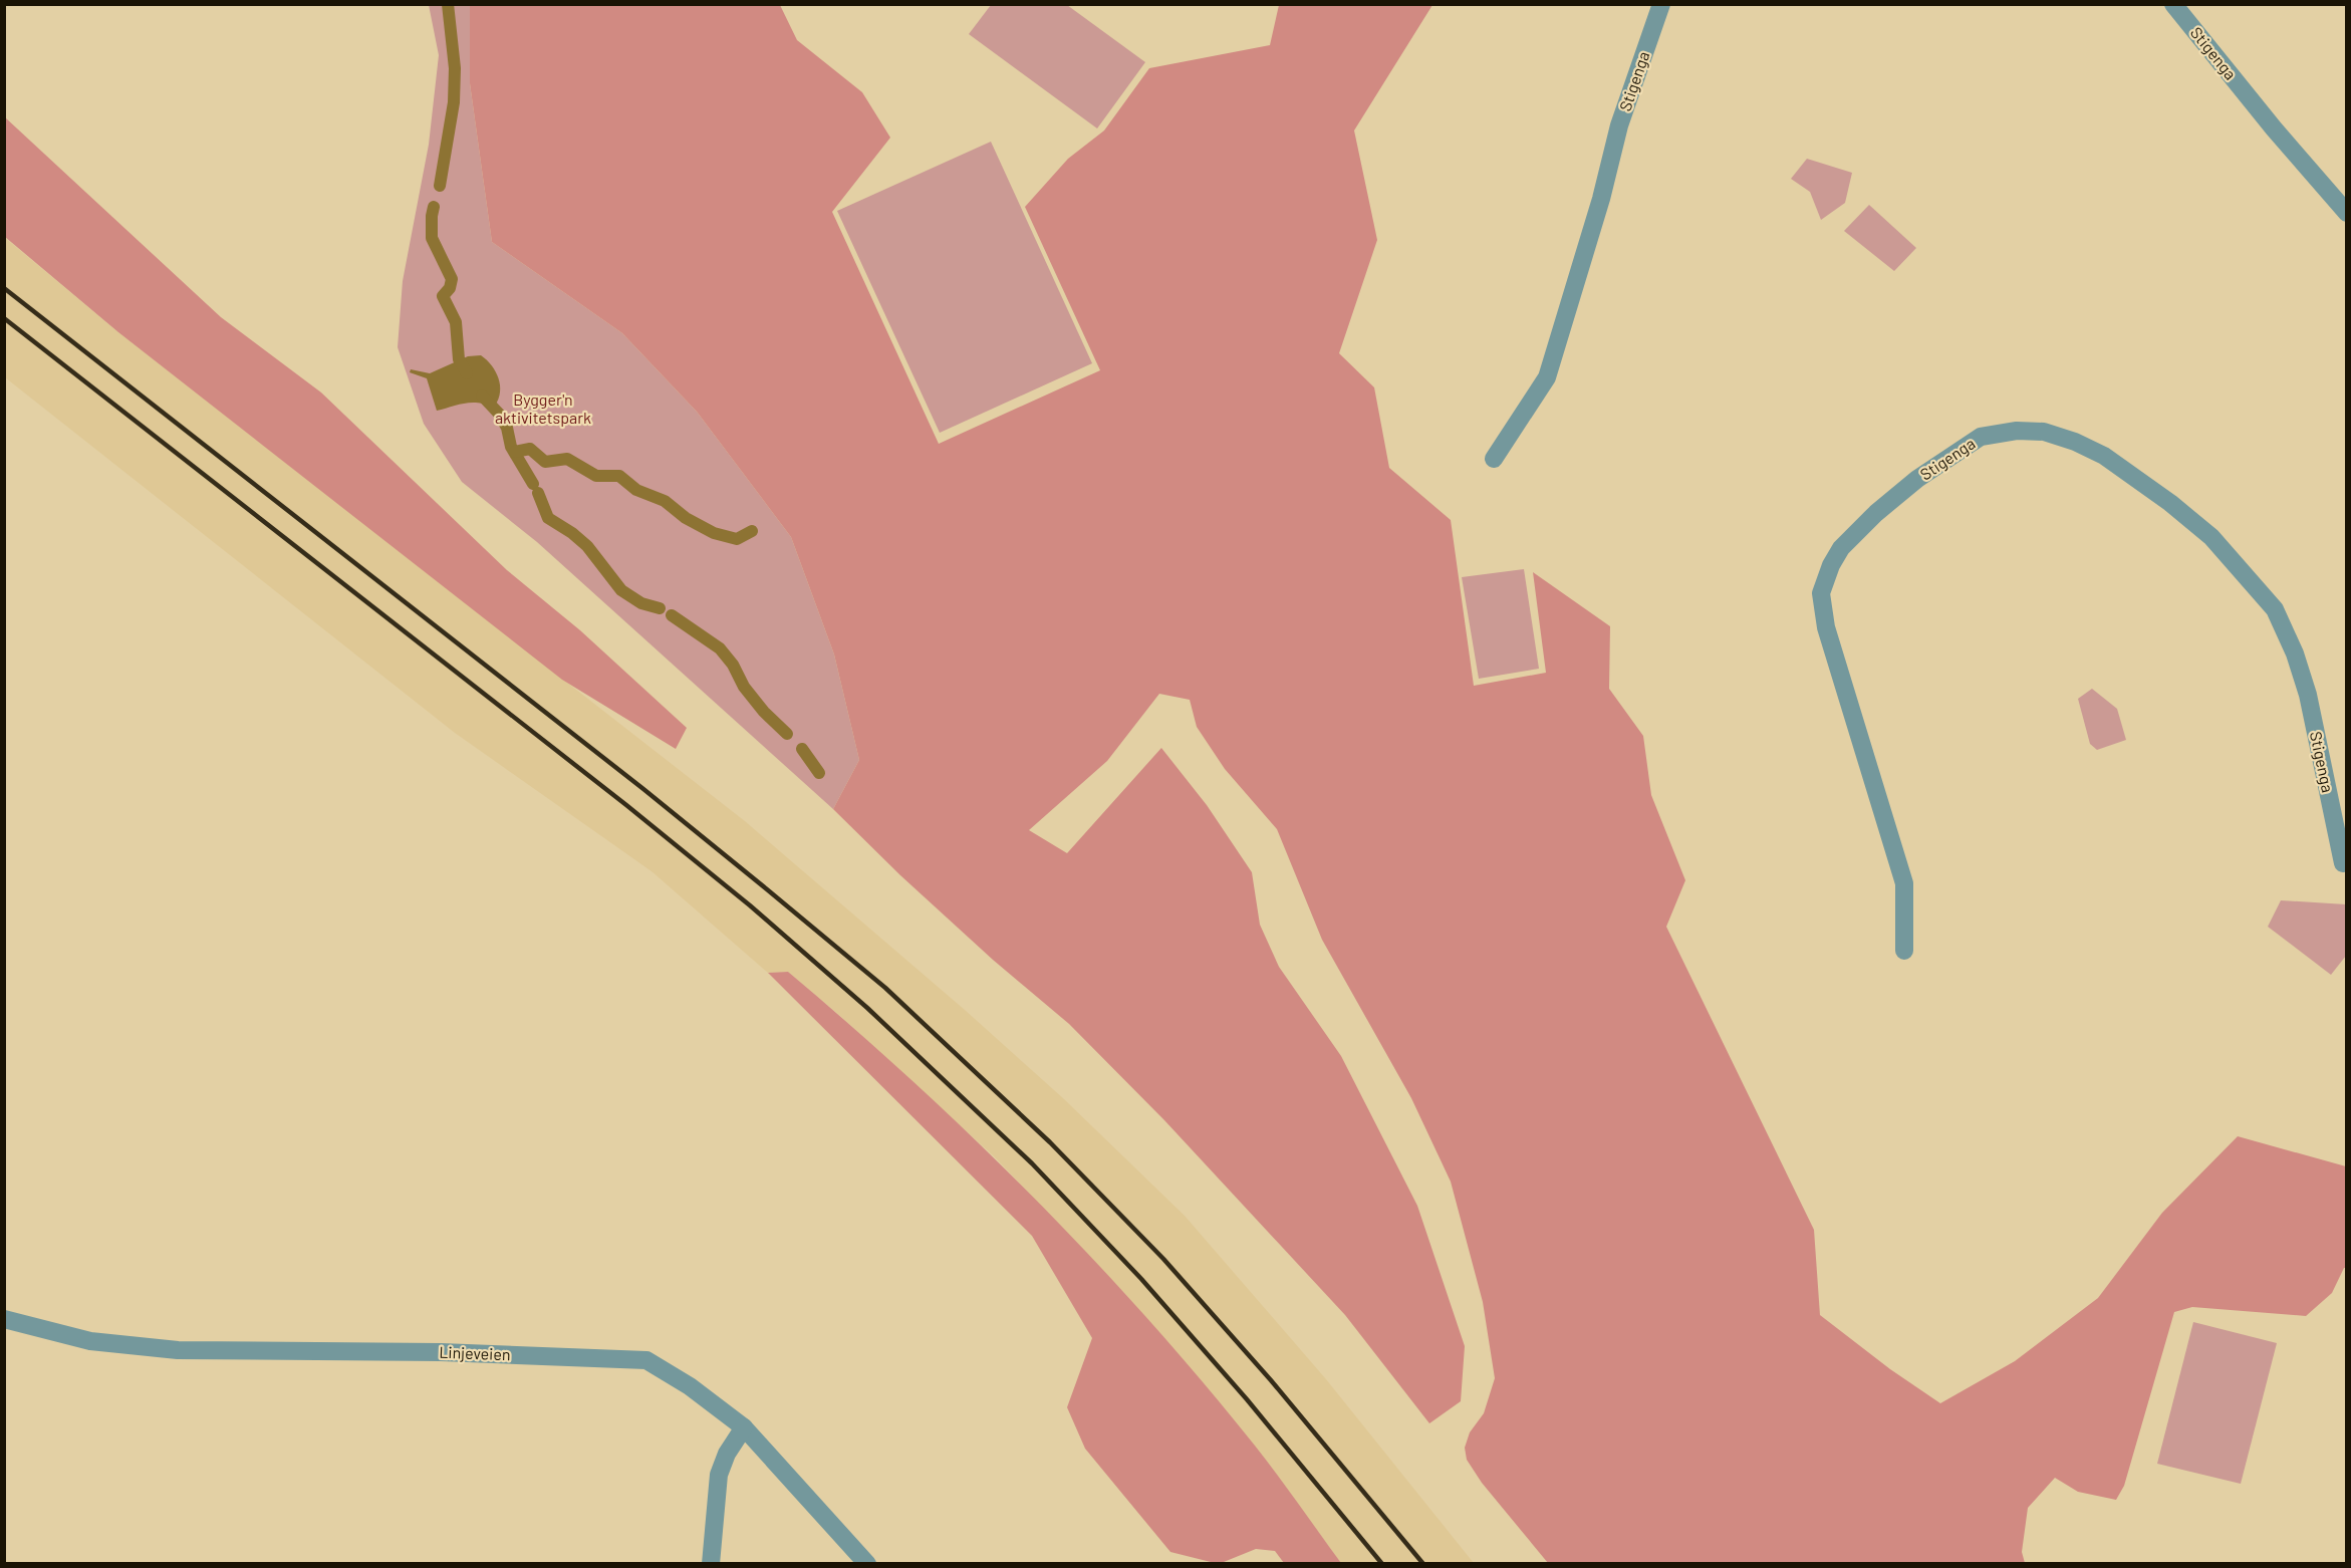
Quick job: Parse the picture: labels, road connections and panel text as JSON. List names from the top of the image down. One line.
{"streets":{"street":["Stigenga","Linjeveien"]},"parks":["Bygger'n aktivitetspark"]}
